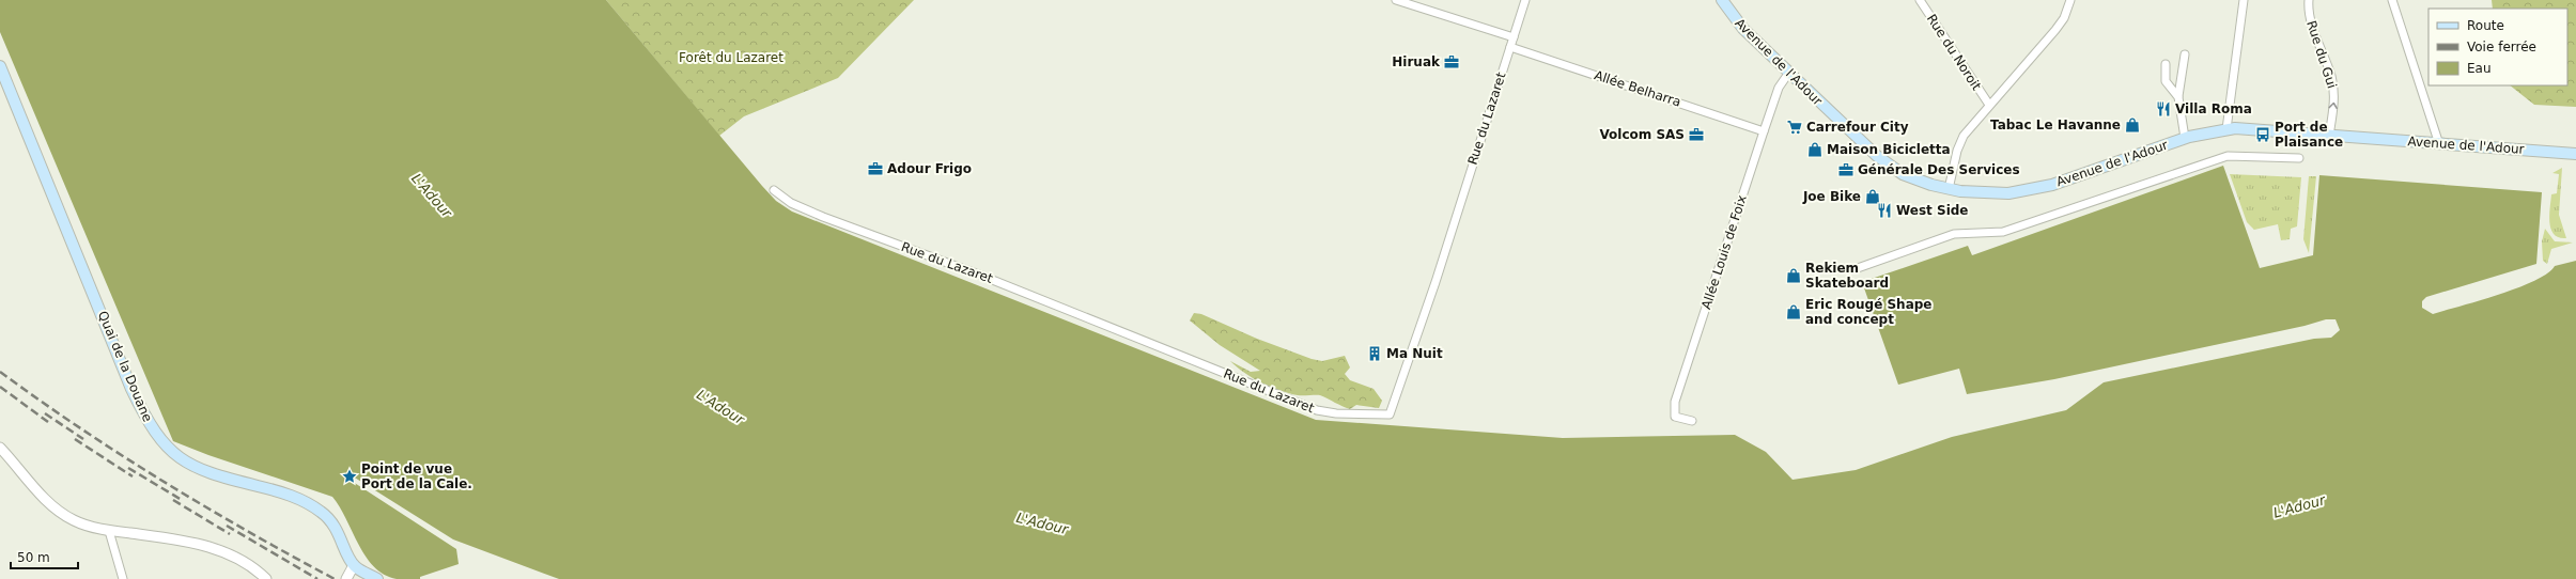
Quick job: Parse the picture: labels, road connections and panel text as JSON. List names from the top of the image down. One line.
{"streets":{"main road":["Avenue de l'Adour","Quai de la Douane"],"street":["Rue du Noroit","Rue du Gui","Allée Belharra","Rue du Lazaret","Allée Louis de Foix"]},"crossings":[["Rue du Gui","Avenue de l'Adour"],["Avenue de l'Adour","Allée Louis de Foix"],["Allée Belharra","Rue du Lazaret"],["Allée Belharra","Allée Louis de Foix"]],"one_way":["Rue du Gui"],"water":["L'Adour"],"parks":["Forêt du Lazaret"],"places":{"office":["Hiruak","Volcom SAS","Adour Frigo","Générale Des Services"],"restaurant":["Villa Roma","West Side"],"shop":["Tabac Le Havanne","Maison Bicicletta","Joe Bike","Rekiem Skateboard","Eric Rougé Shape and concept"],"supermarket":["Carrefour City"],"bus stop":["Port de Plaisance"],"building":["Ma Nuit"],"place":["Point de vue Port de la Cale."]},"legend":["Route","Voie ferrée","Eau"],"scale_bar":"50 m"}
